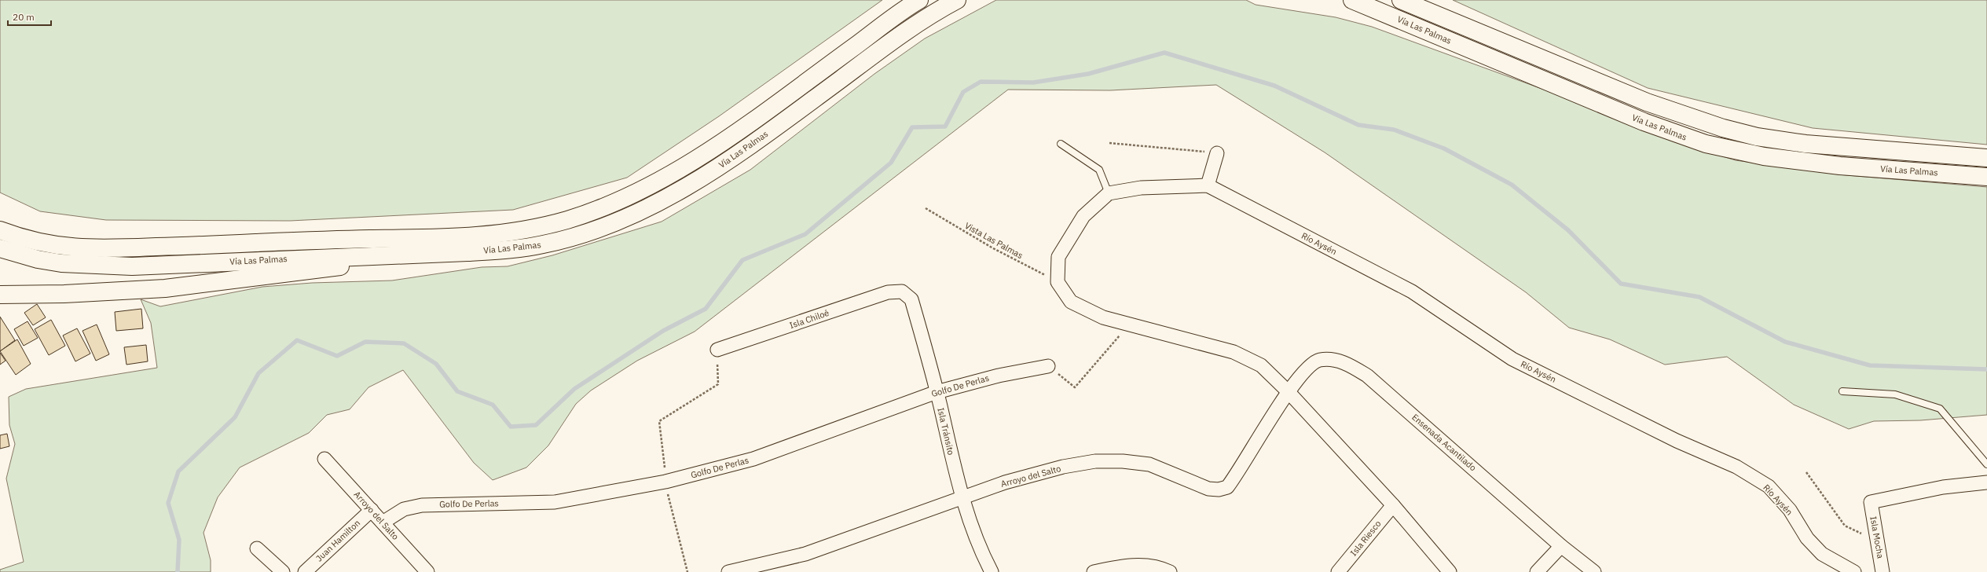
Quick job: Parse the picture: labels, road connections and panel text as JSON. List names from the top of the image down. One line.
{"streets":{"highway":["Vía Las Palmas"],"street":["Río Aysén","Isla Chiloé","Golfo De Perlas","Isla Tránsito","Ensenada Acantilado","Arroyo del Salto","Isla Mocha","Isla Riesco","Juan Hamilton"],"path":["Vista Las Palmas"]},"crossings":[["Isla Chiloé","Isla Tránsito"],["Golfo De Perlas","Isla Tránsito"],["Golfo De Perlas","Arroyo del Salto"],["Isla Tránsito","Arroyo del Salto"],["Ensenada Acantilado","Arroyo del Salto"],["Arroyo del Salto","Juan Hamilton"]],"scale_bar":"20 m"}
